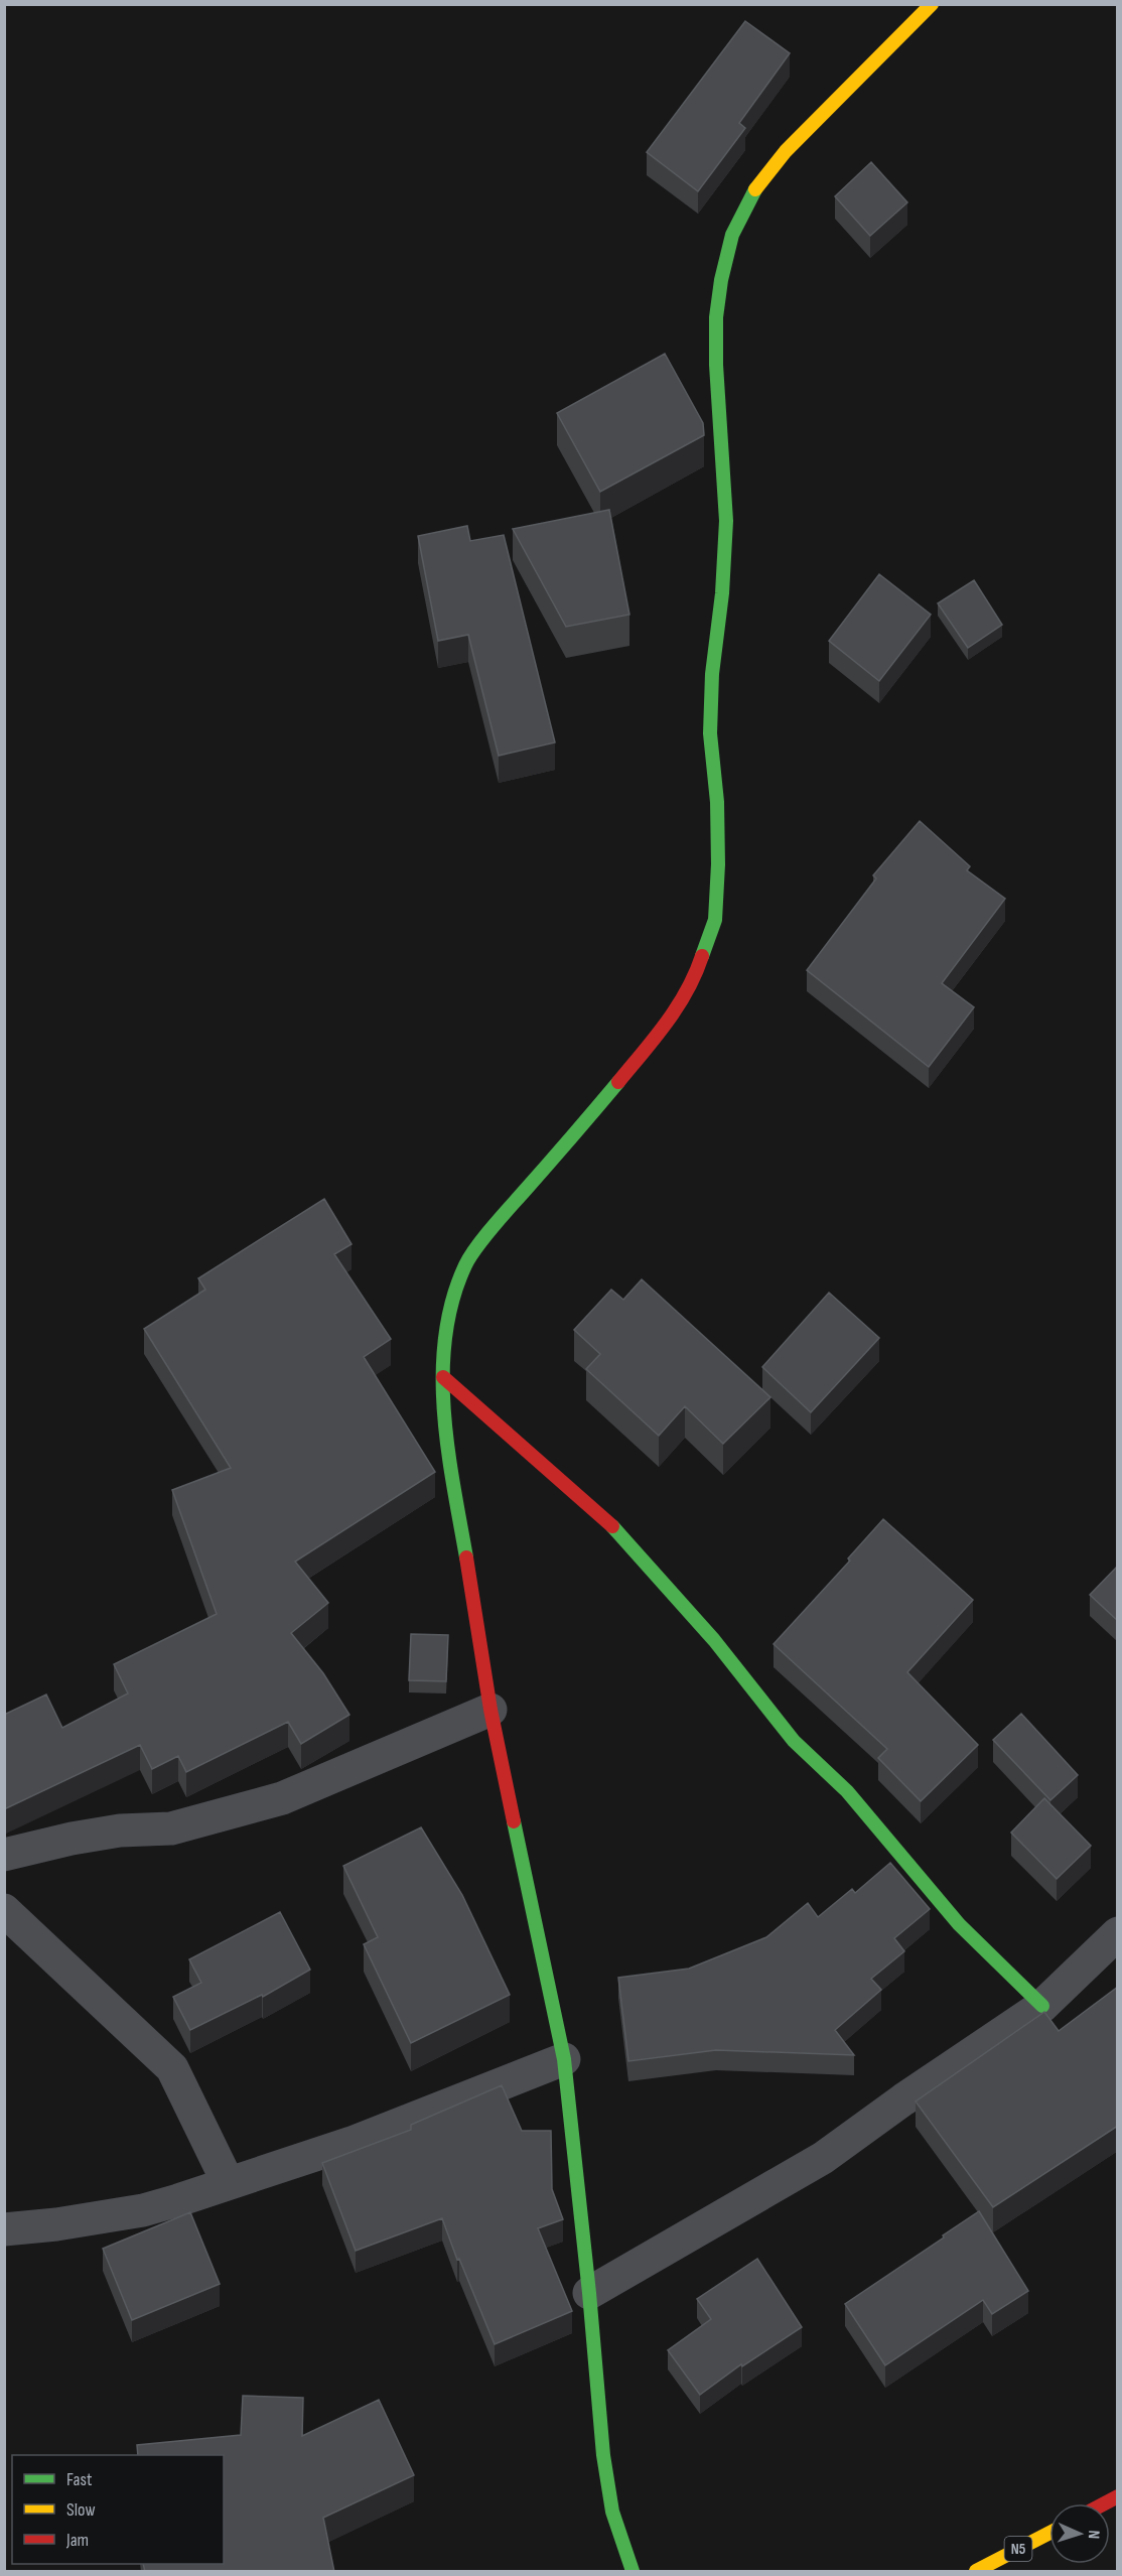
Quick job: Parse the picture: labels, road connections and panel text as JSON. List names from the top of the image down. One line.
{"streets":{"main road":["N5"]},"legend":["Fast","Slow","Jam"],"north":"right"}
